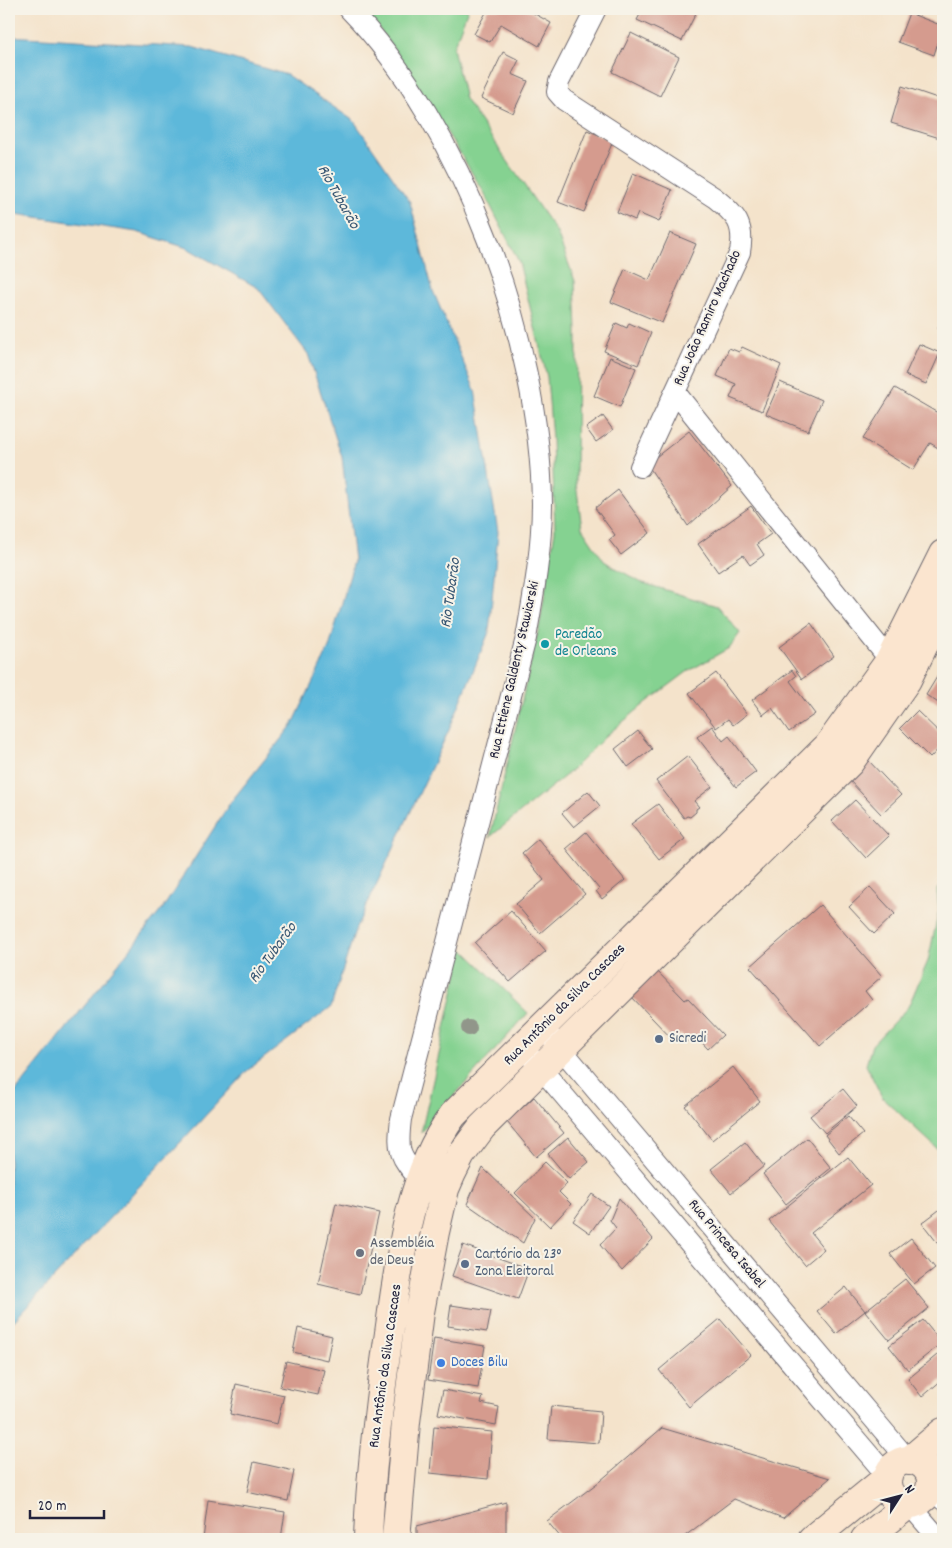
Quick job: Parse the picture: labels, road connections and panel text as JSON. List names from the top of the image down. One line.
{"streets":{"main road":["Rua Antônio da Silva Cascaes"],"street":["Rua João Ramiro Machado","Rua Ettiene Galdenty Stawiarski","Rua Princesa Isabel"]},"crossings":[["Rua João Ramiro Machado","Rua Antônio da Silva Cascaes"],["Rua Ettiene Galdenty Stawiarski","Rua Antônio da Silva Cascaes"],["Rua Antônio da Silva Cascaes","Rua Princesa Isabel"]],"water":["Rio Tubarão"],"places":["Paredão de Orleans","Sicredi","Assembléia de Deus","Cartório da 23° Zona Eleitoral","Doces Bilu"],"scale_bar":"20 m","north":"top right"}
